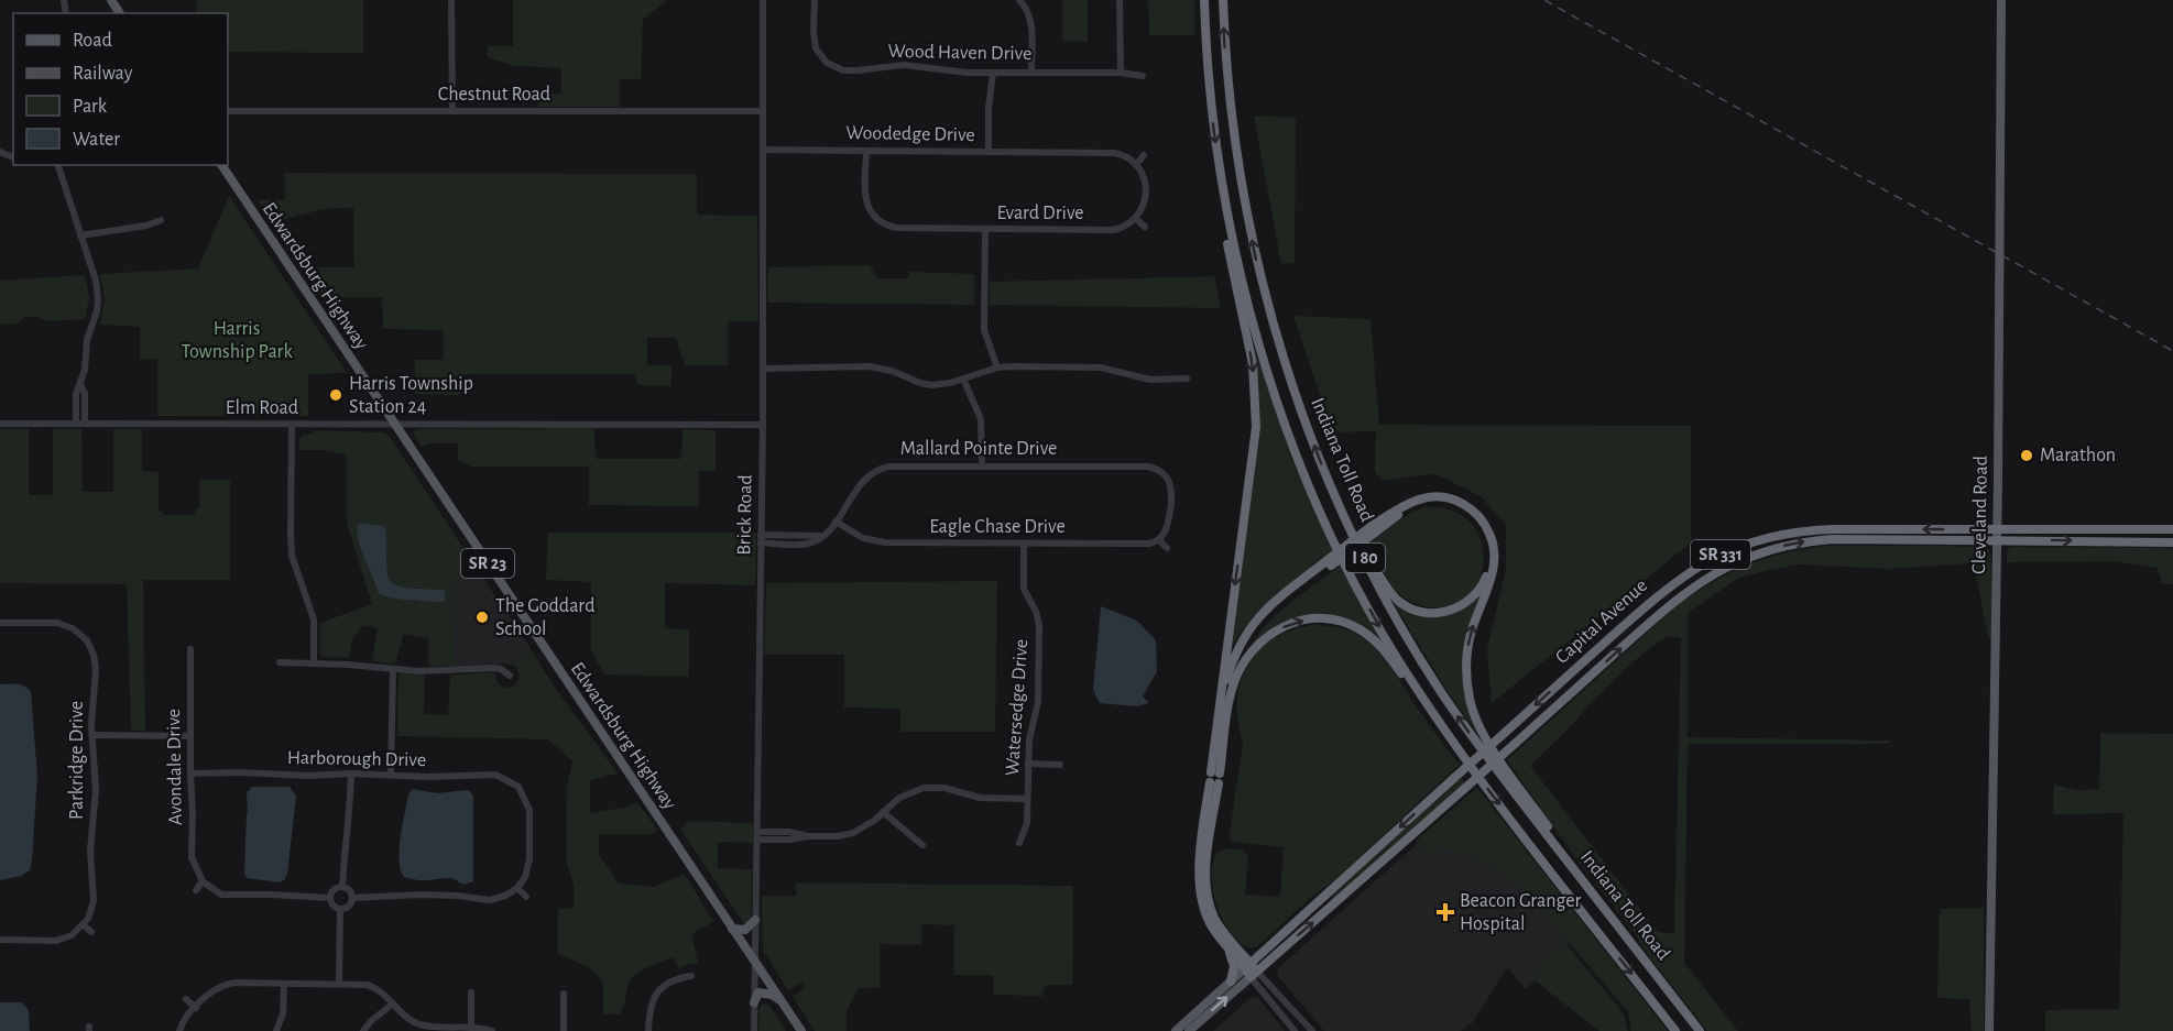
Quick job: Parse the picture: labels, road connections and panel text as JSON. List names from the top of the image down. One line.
{"streets":{"highway":["Indiana Toll Road","SR 331","I 80","Capital Avenue"],"main road":["Edwardsburg Highway","Cleveland Road","SR 23"],"street":["Wood Haven Drive","Chestnut Road","Woodedge Drive","Evard Drive","Elm Road","Mallard Pointe Drive","Brick Road","Eagle Chase Drive","Watersedge Drive","Harborough Drive","Parkridge Drive","Avondale Drive"]},"crossings":[["Chestnut Road","Brick Road"],["Woodedge Drive","Evard Drive"],["Woodedge Drive","Brick Road"],["Edwardsburg Highway","Elm Road"],["Edwardsburg Highway","Brick Road"],["Elm Road","Brick Road"],["Mallard Pointe Drive","Brick Road"],["Mallard Pointe Drive","Eagle Chase Drive"],["Cleveland Road","Capital Avenue"],["Eagle Chase Drive","Watersedge Drive"],["Harborough Drive","Avondale Drive"]],"parks":["Harris Township Park"],"places":{"other":["Harris Township Station 24","Marathon","The Goddard School"],"health":["Beacon Granger Hospital"]},"legend":["Road","Railway","Park","Water"]}
